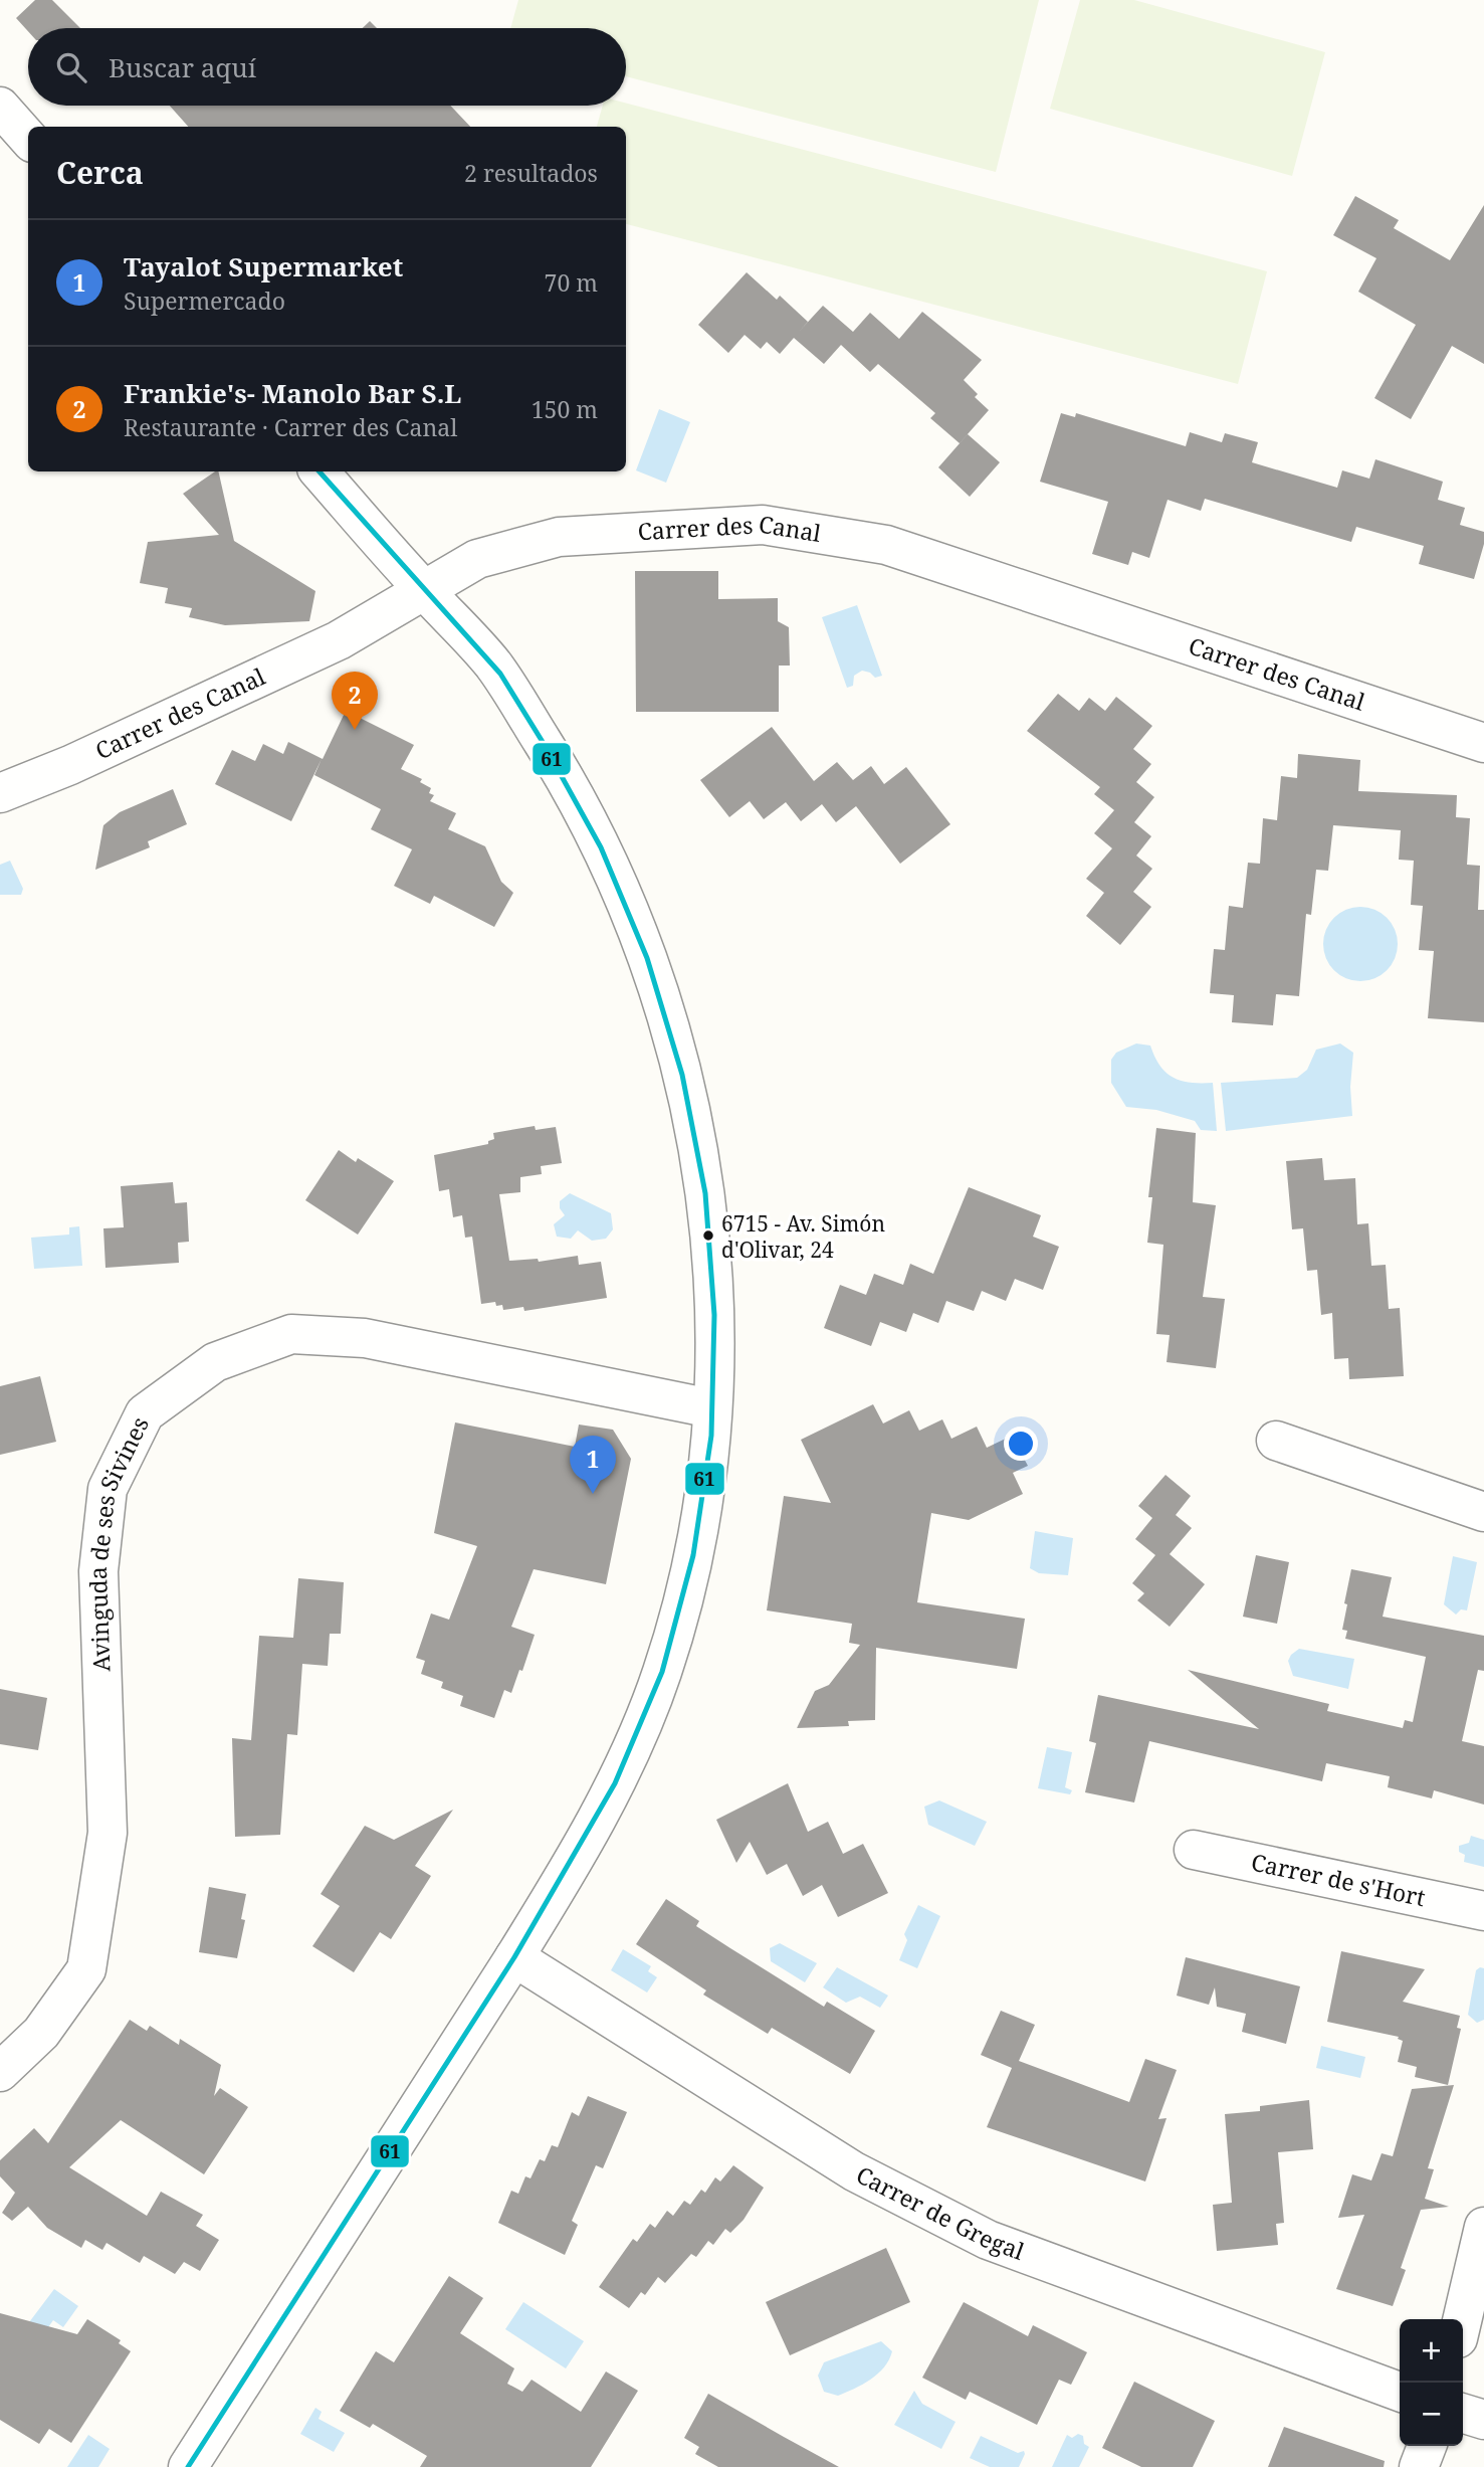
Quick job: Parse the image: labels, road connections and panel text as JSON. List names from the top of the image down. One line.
{"streets":{"street":["Carrer des Canal","Avinguda de ses Sivines","Carrer de s'Hort","Carrer de Gregal"]},"places":["6715 - Av. Simón d'Olivar, 24"],"lines":["transit line 61"],"page":{"search":"Buscar aquí","heading":["Cerca","2 resultados"],"list":[{"mark":"1","name":"Tayalot Supermarket","note":"Supermercado","value":"70 m"},{"mark":"2","name":"Frankie's- Manolo Bar S.L","note":"Restaurante · Carrer des Canal","value":"150 m"}],"pins":["2","1"],"map_buttons":["+","−"]}}
